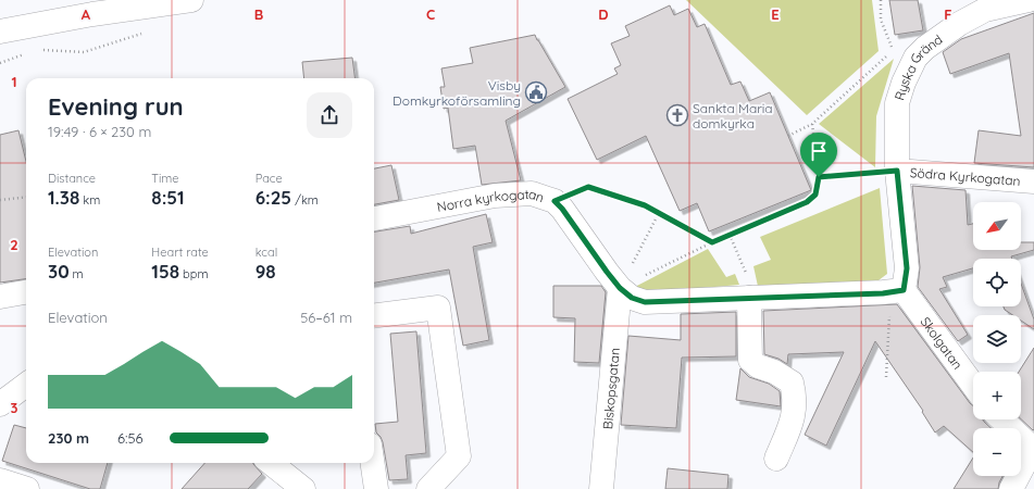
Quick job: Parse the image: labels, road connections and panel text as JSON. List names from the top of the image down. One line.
{"streets":{"street":["Ryska Gränd","Södra Kyrkogatan","Norra kyrkogatan","Skolgatan","Biskopsgatan"]},"crossings":[["Ryska Gränd","Södra Kyrkogatan"],["Ryska Gränd","Norra kyrkogatan"],["Ryska Gränd","Skolgatan"],["Norra kyrkogatan","Skolgatan"],["Norra kyrkogatan","Biskopsgatan"]],"places":{"public building":["Visby Domkyrkoförsamling"],"church":["Sankta Maria domkyrka"]},"north":"bottom left","page":{"heading":["Evening run","19:49 · 6 × 230 m"],"stats":[["Distance","1.38 km"],["Time","8:51"],["Pace","6:25 /km"],["Elevation","30 m"],["Heart rate","158 bpm"],["kcal","98"]],"map_buttons":["+","−"],"chart":["Elevation","56–61 m"],"list":[{"name":"230 m","note":"6:56"}]},"grid":{"columns":["A","B","C","D","E","F"],"rows":["1","2","3"]}}
